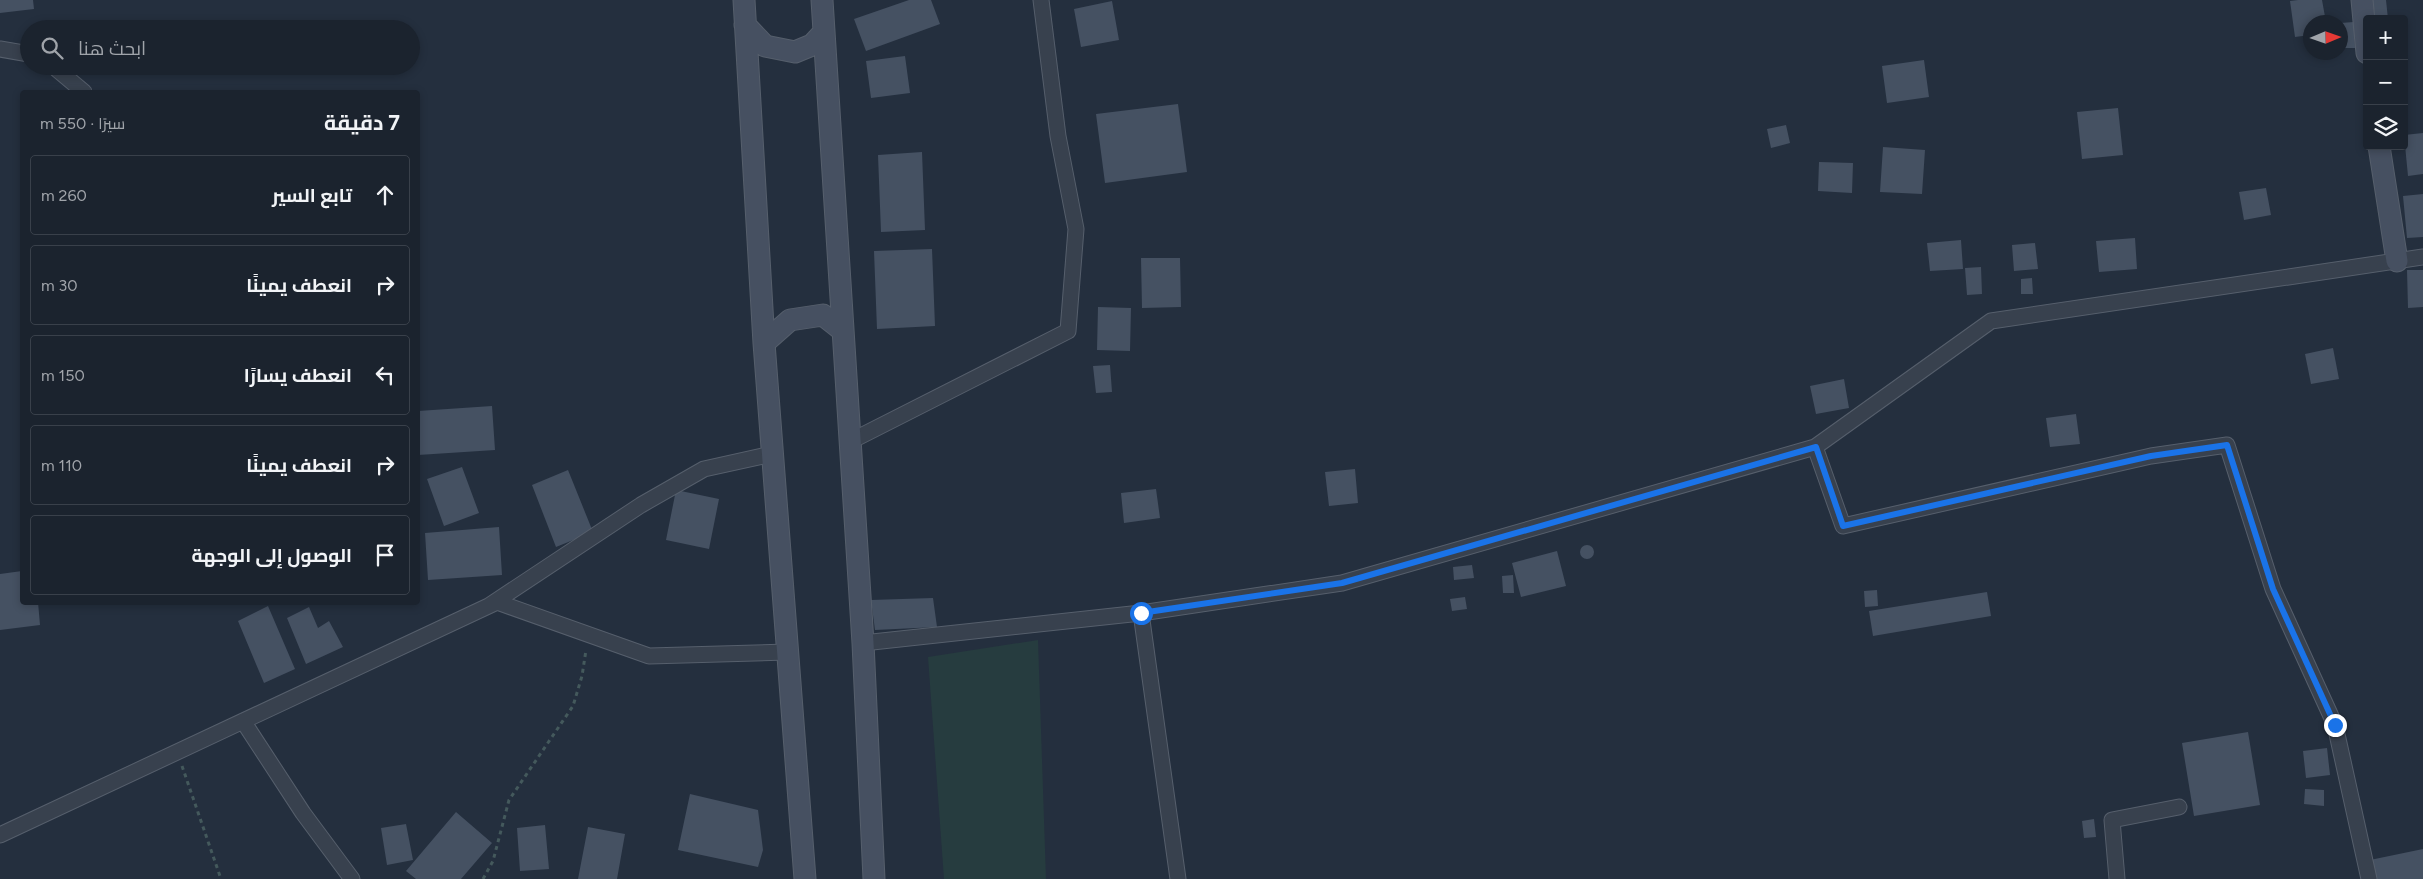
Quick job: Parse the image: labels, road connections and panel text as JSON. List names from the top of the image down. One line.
{"north":"right","page":{"map_buttons":["+","−"],"search":"ابحث هنا","heading":["7 دقيقة","سيرًا · 550 m"],"list":[["تابع السير","260 m"],["انعطف يمينًا","30 m"],["انعطف يسارًا","150 m"],["انعطف يمينًا","110 m"],"الوصول إلى الوجهة"]}}
